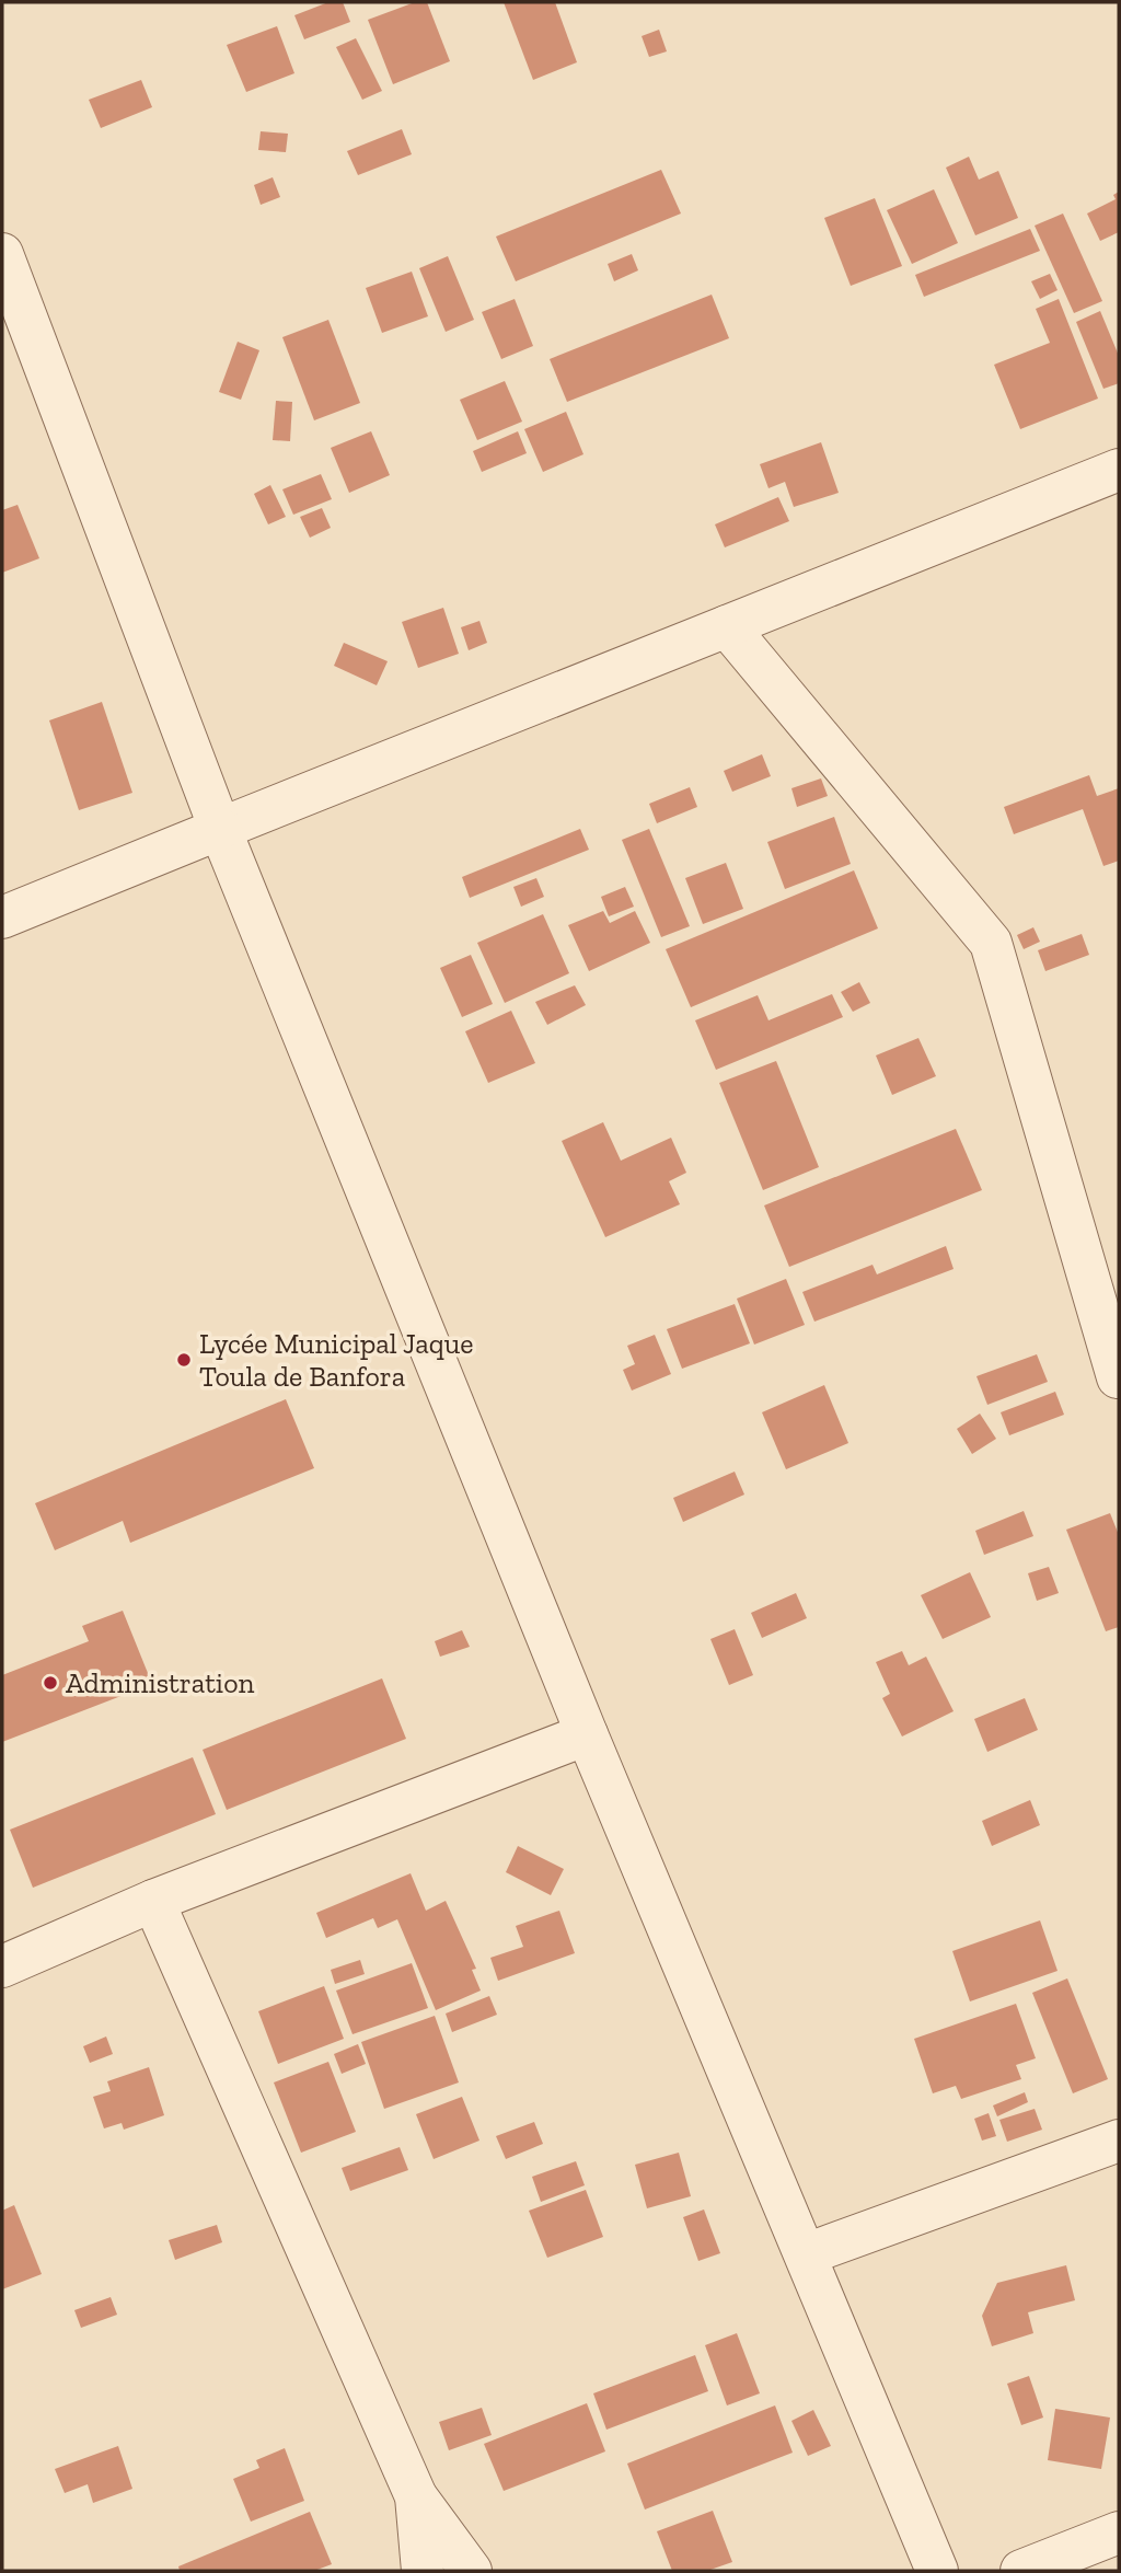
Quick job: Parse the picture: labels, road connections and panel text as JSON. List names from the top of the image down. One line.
{"places":["Lycée Municipal Jaque Toula de Banfora","Administration"]}
